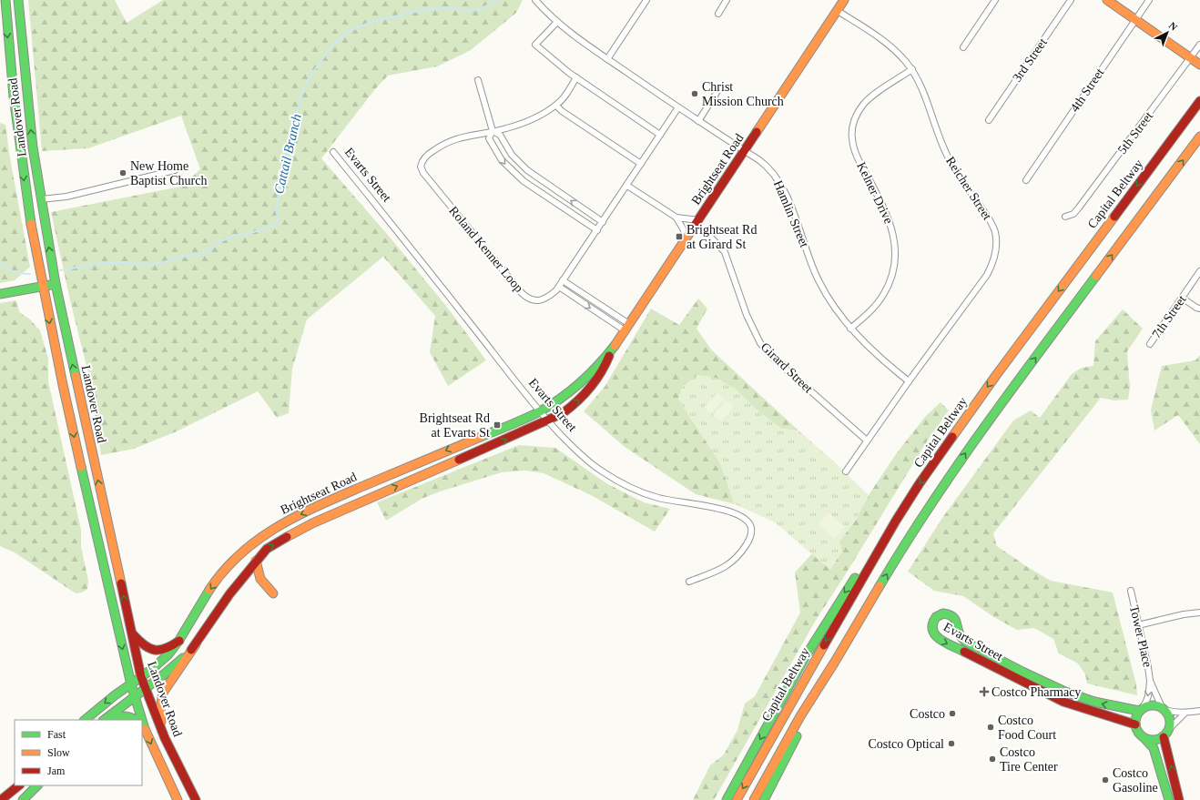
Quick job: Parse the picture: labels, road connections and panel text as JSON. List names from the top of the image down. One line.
{"streets":{"main road":["Landover Road","Brightseat Road","Evarts Street","Capital Beltway"],"street":["3rd Street","4th Street","5th Street","Reicher Street","Kelner Drive","Hamlin Street","Roland Kenner Loop","7th Street","Girard Street","Tower Place"]},"crossings":[["Landover Road","Brightseat Road"],["Brightseat Road","Evarts Street"],["Brightseat Road","Reicher Street"],["Brightseat Road","Hamlin Street"],["Brightseat Road","Girard Street"],["Evarts Street","Tower Place"],["Reicher Street","Kelner Drive"],["Reicher Street","Hamlin Street"],["Reicher Street","Girard Street"],["Kelner Drive","Hamlin Street"],["Hamlin Street","Roland Kenner Loop"]],"water":["Cattail Branch"],"places":{"other":["Christ Mission Church","New Home Baptist Church","Costco","Costco Food Court","Costco Optical","Costco Tire Center","Costco Gasoline"],"transit":["Brightseat Rd at Girard St","Brightseat Rd at Evarts St"],"health":["Costco Pharmacy"]},"legend":["Fast","Slow","Jam"],"north":"top right"}
